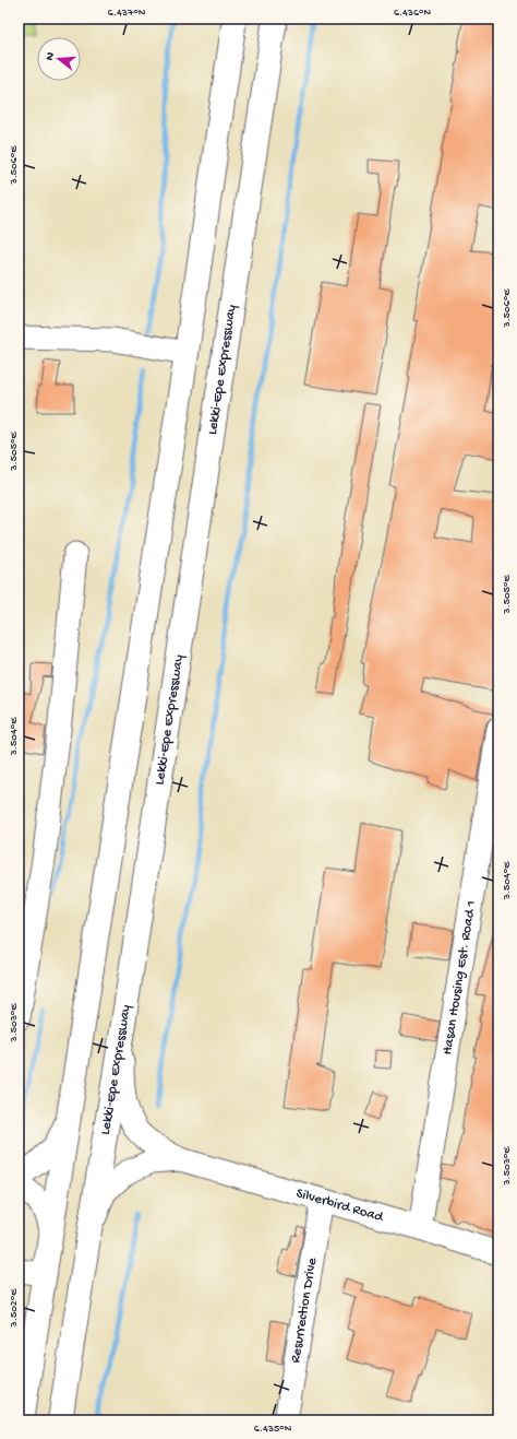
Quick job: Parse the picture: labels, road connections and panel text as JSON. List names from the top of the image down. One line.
{"streets":{"highway":["Lekki-Epe Expressway"],"street":["Hasan Housing Est. Road 1","Silverbird Road","Resurrection Drive"]},"crossings":[["Hasan Housing Est. Road 1","Silverbird Road"],["Silverbird Road","Resurrection Drive"]],"north":"left","coordinates":["6.437°N","6.436°N","3.506°E","3.505°E","3.504°E","3.503°E","3.502°E","6.435°N"]}
